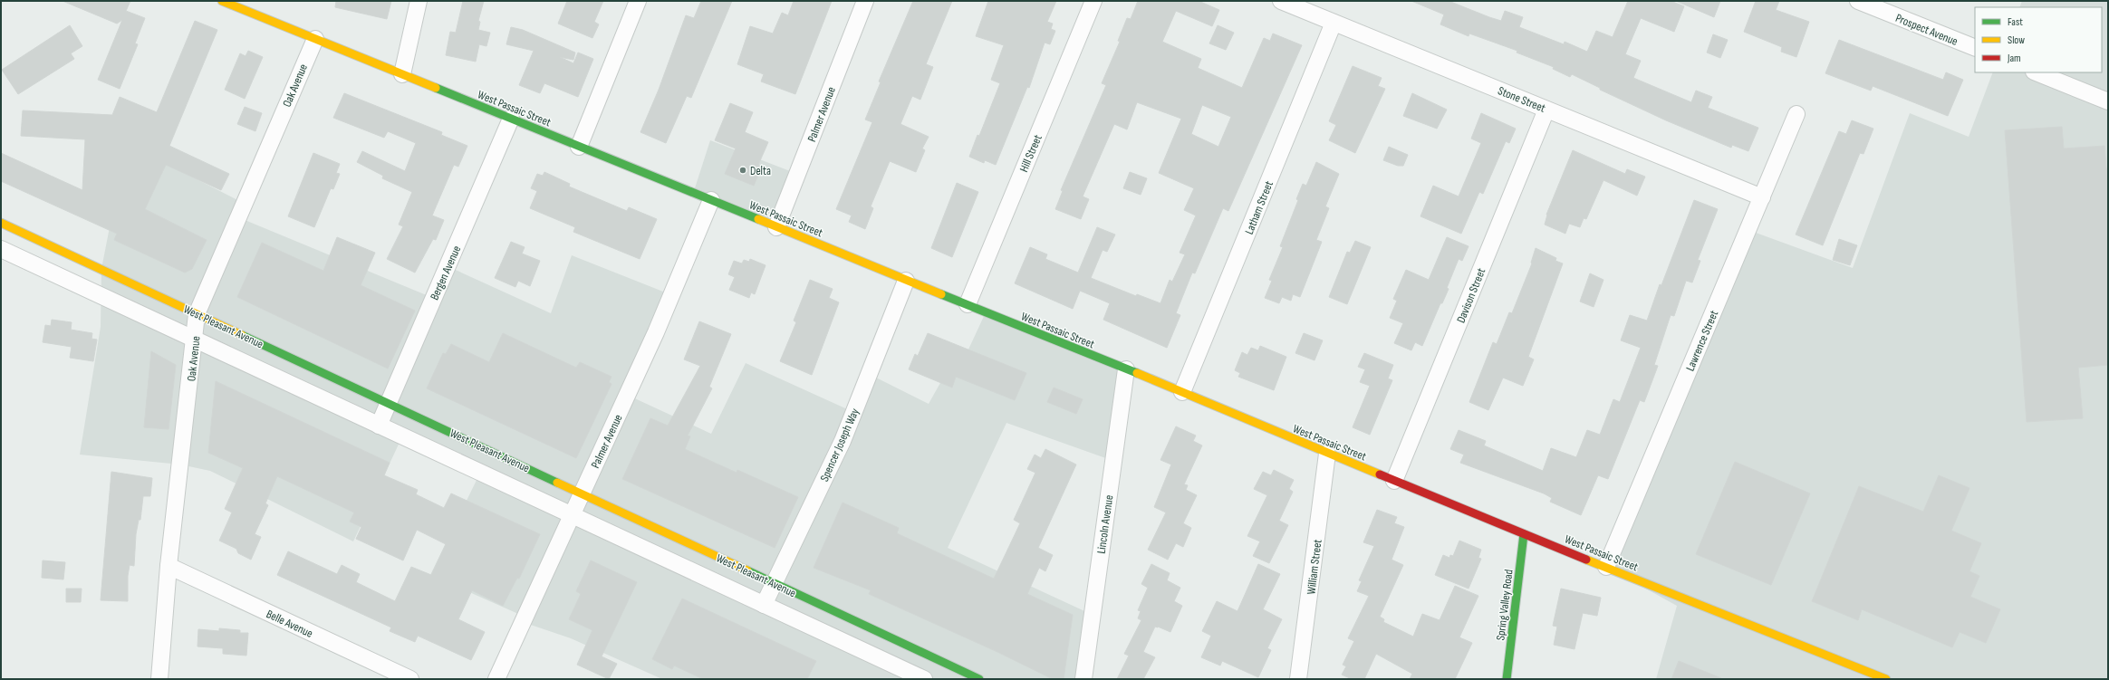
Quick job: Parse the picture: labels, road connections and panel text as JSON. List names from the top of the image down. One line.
{"streets":{"main road":["West Passaic Street","West Pleasant Avenue","Spring Valley Road"],"street":["Prospect Avenue","Oak Avenue","Stone Street","Palmer Avenue","Hill Street","Latham Street","Bergen Avenue","Davison Street","Lawrence Street","Spencer Joseph Way","Lincoln Avenue","William Street","Belle Avenue"]},"crossings":[["Oak Avenue","West Passaic Street"],["Oak Avenue","West Pleasant Avenue"],["Oak Avenue","Belle Avenue"],["Stone Street","Latham Street"],["Stone Street","Davison Street"],["Stone Street","Lawrence Street"],["West Passaic Street","Palmer Avenue"],["West Passaic Street","Hill Street"],["West Passaic Street","Latham Street"],["West Passaic Street","Bergen Avenue"],["West Passaic Street","Davison Street"],["West Passaic Street","Lawrence Street"],["West Passaic Street","Spencer Joseph Way"],["West Passaic Street","Lincoln Avenue"],["West Passaic Street","William Street"],["West Passaic Street","Spring Valley Road"],["Palmer Avenue","West Pleasant Avenue"],["Bergen Avenue","West Pleasant Avenue"],["West Pleasant Avenue","Spencer Joseph Way"]],"places":["Delta"],"legend":["Fast","Slow","Jam"]}
